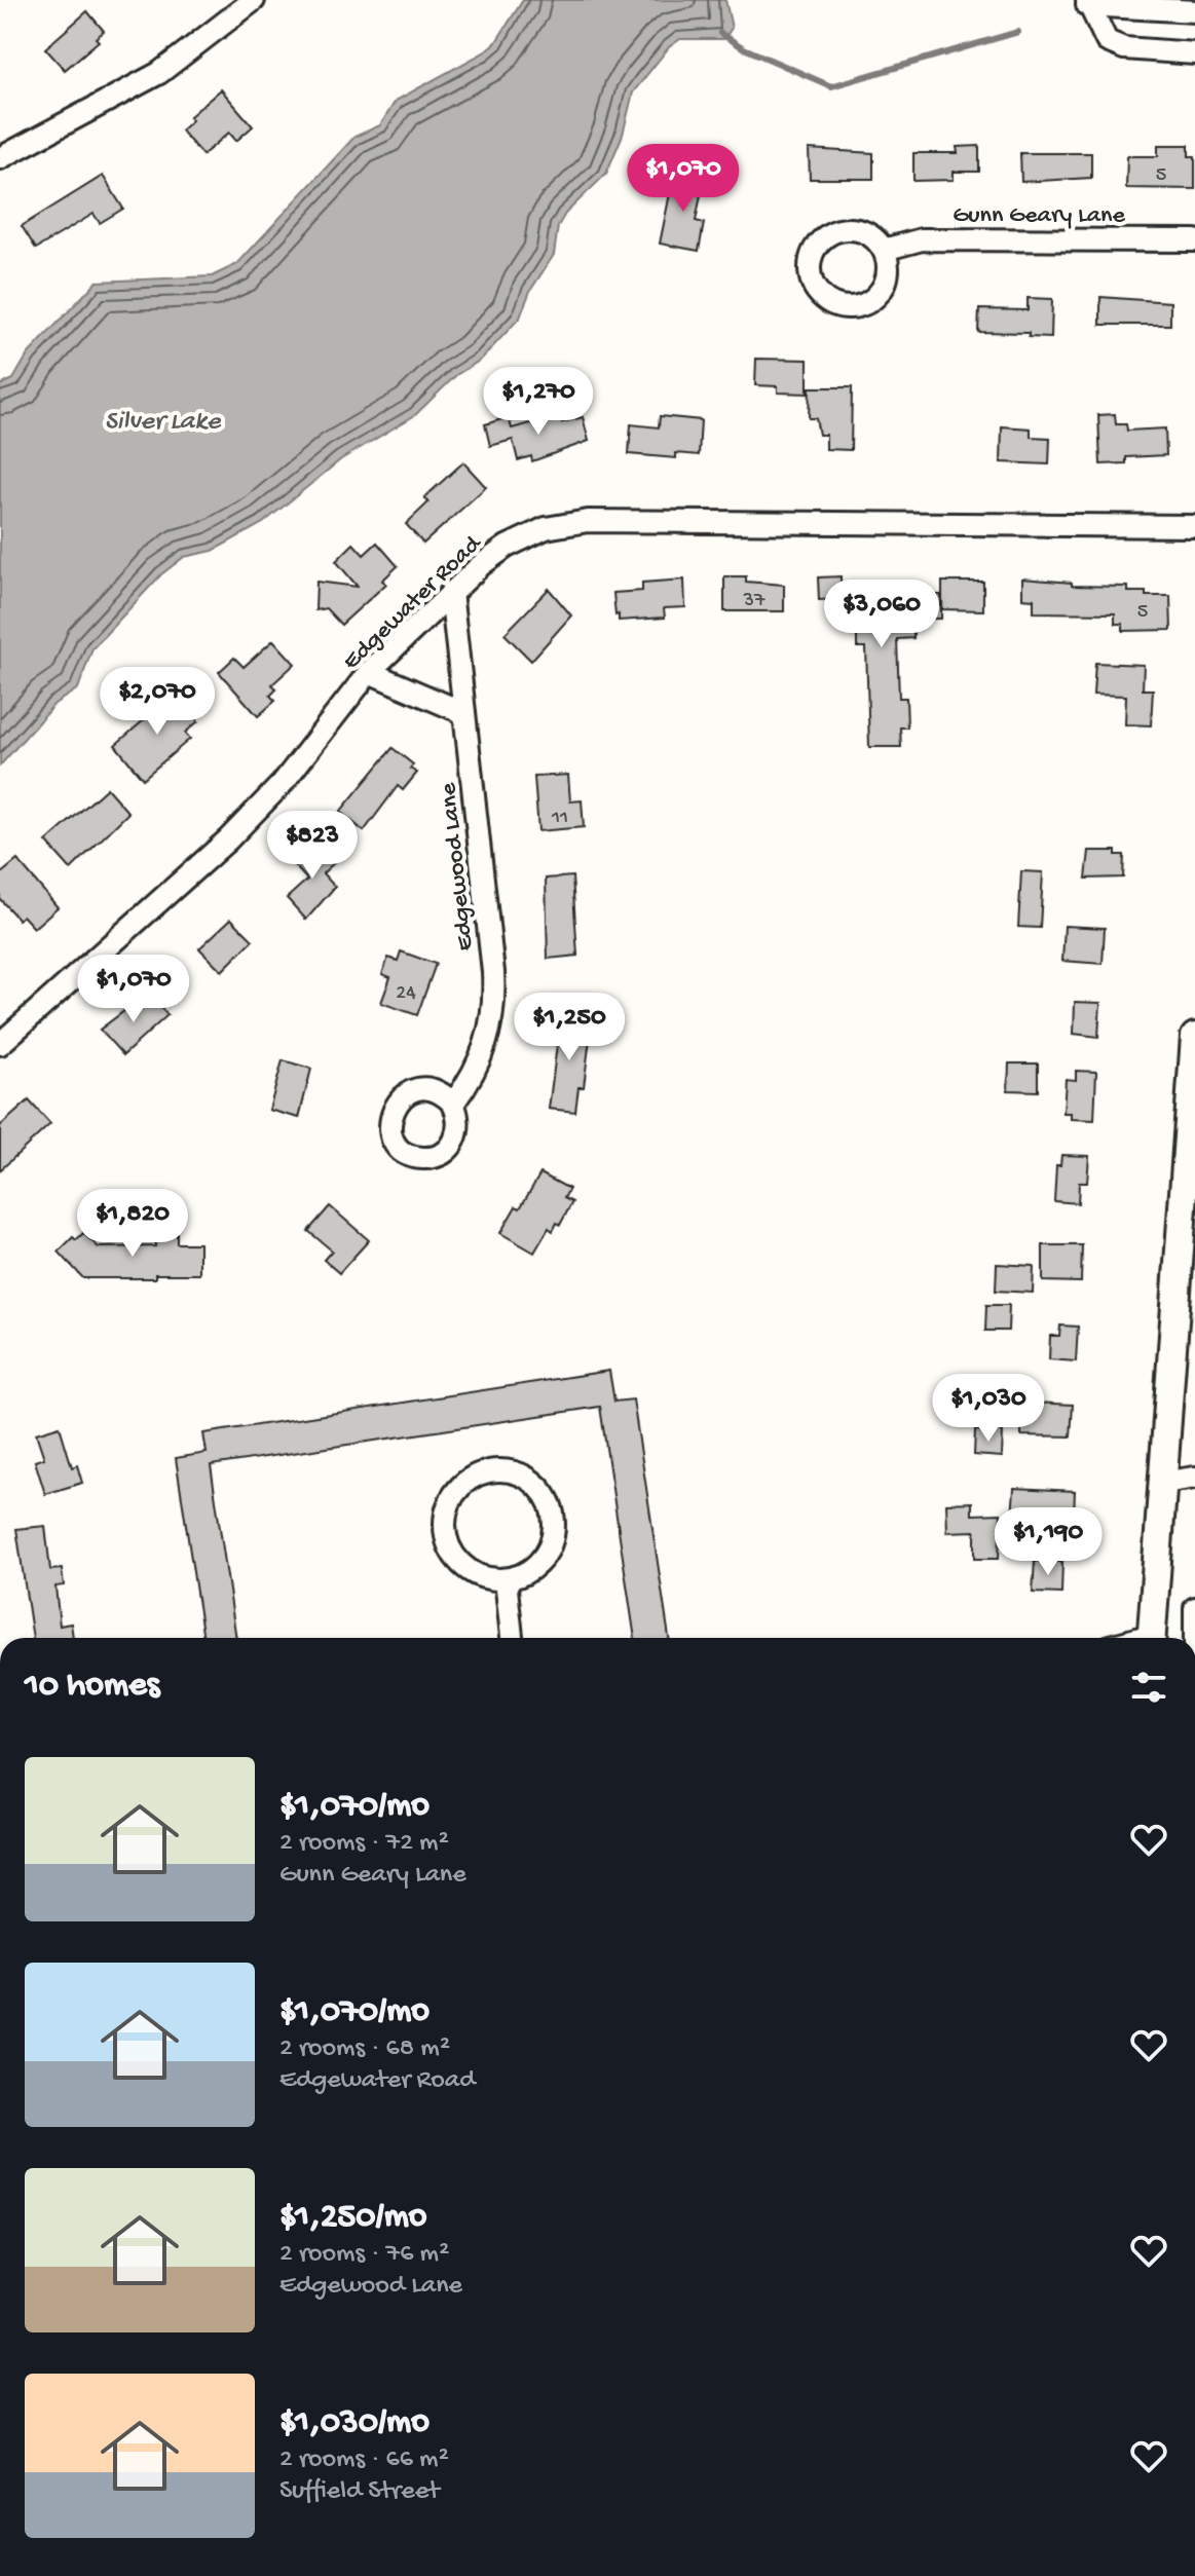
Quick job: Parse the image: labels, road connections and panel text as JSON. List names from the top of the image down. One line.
{"streets":{"street":["Gunn Geary Lane","Edgewater Road","Edgewood Lane"]},"crossings":[["Edgewater Road","Edgewood Lane"]],"water":["Silver Lake"],"house_numbers":["5","37","5","11","24"],"page":{"price":["$1,070","$1,270","$3,060","$2,070","$823","$1,070","$1,250","$1,820","$1,030","$1,190"],"heading":"10 homes","list":[{"name":"$1,070/mo","note":"2 rooms · 72 m² · Gunn Geary Lane"},{"name":"$1,070/mo","note":"2 rooms · 68 m² · Edgewater Road"},{"name":"$1,250/mo","note":"2 rooms · 76 m² · Edgewood Lane"},{"name":"$1,030/mo","note":"2 rooms · 66 m² · Suffield Street"}]}}
